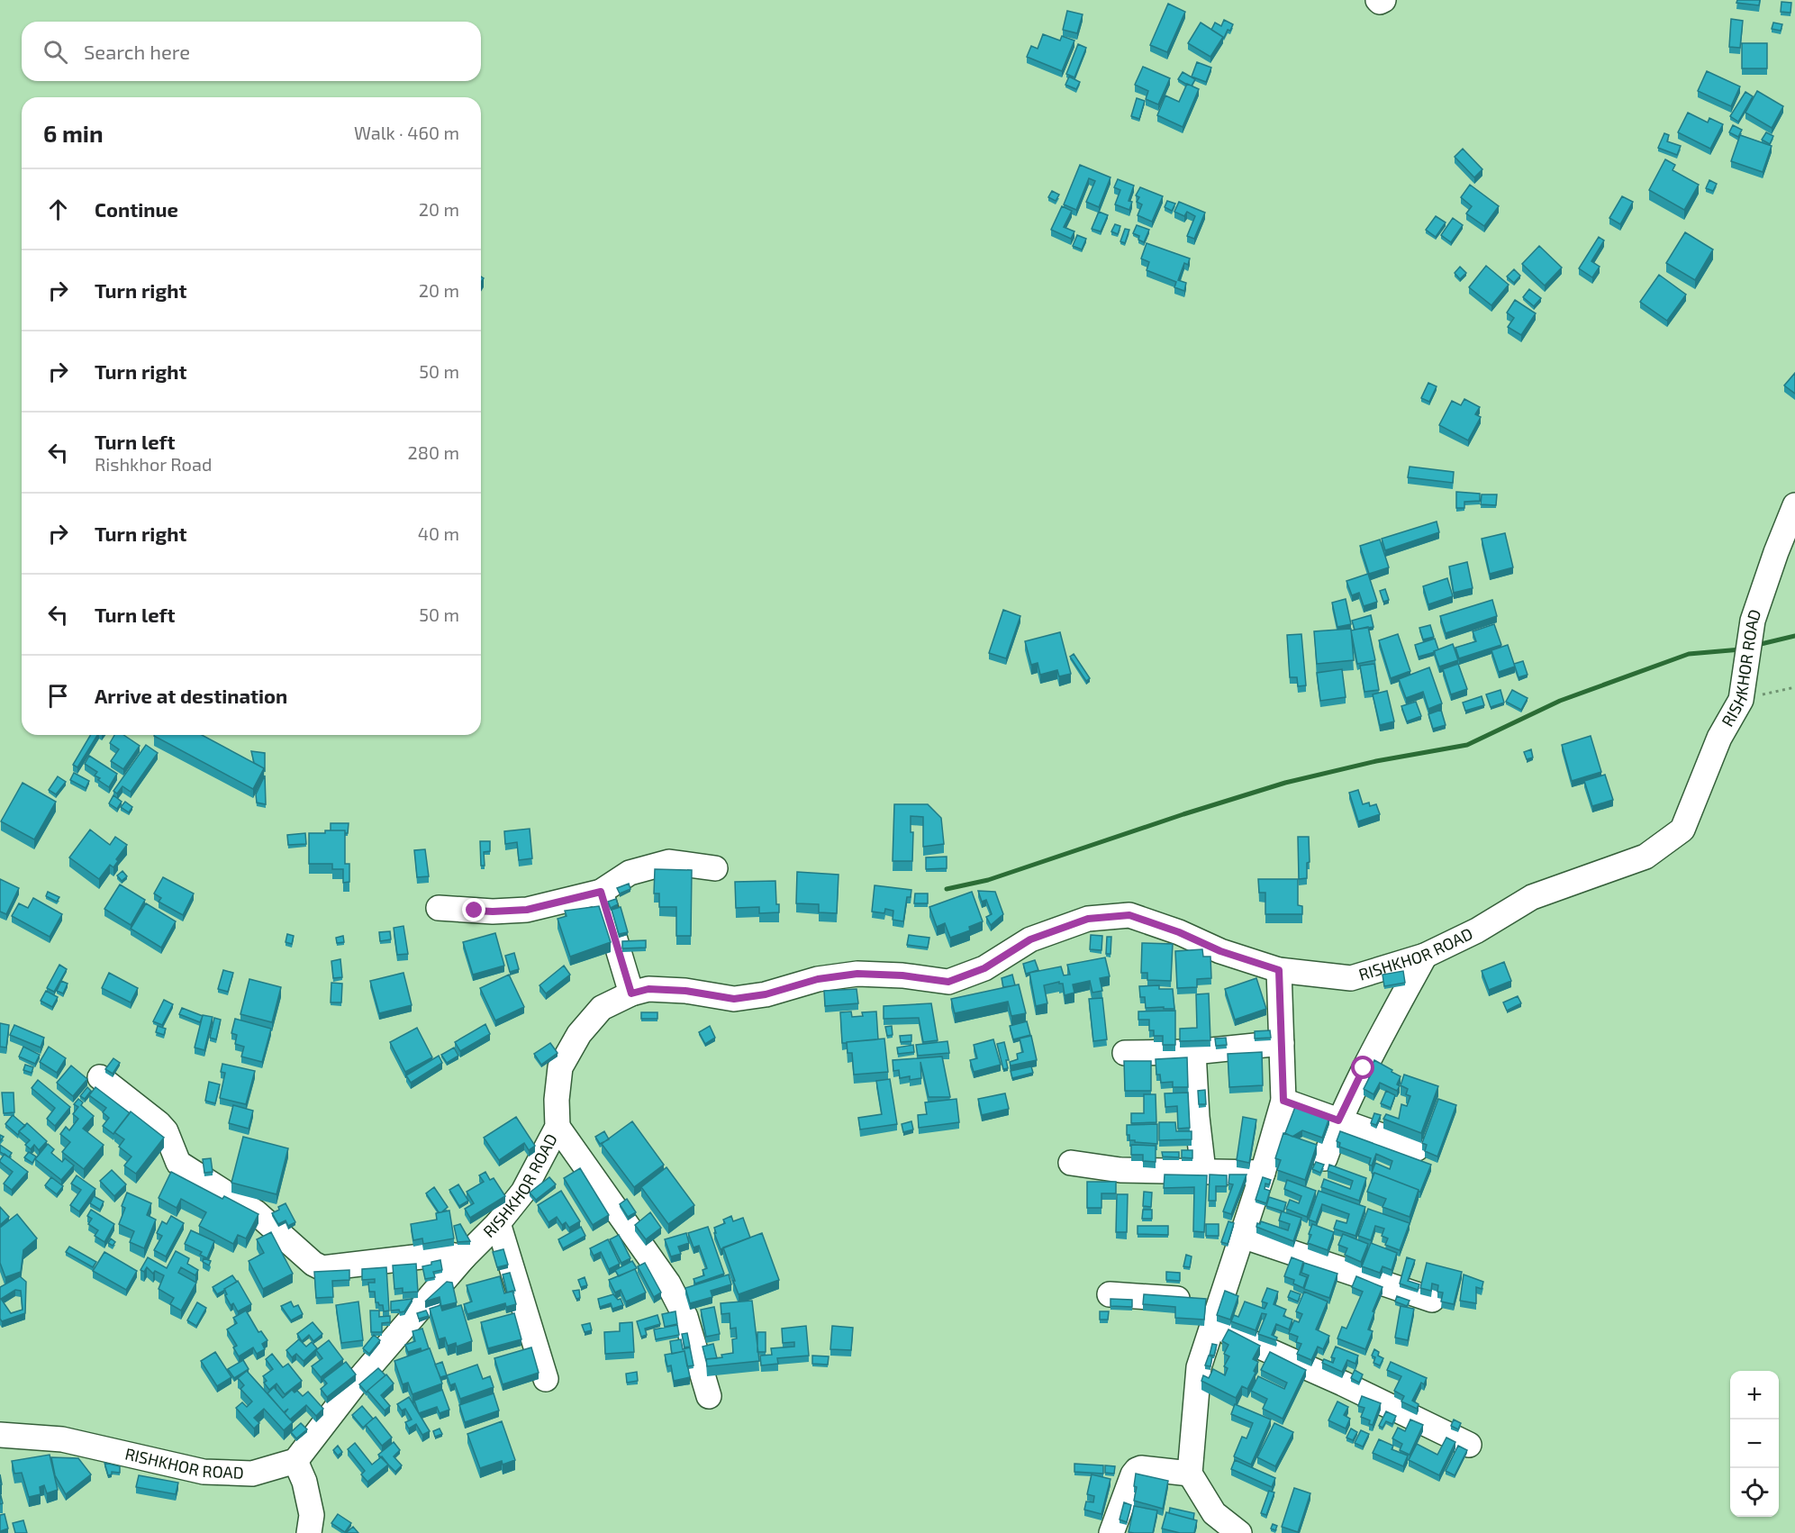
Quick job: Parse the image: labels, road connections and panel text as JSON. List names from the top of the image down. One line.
{"streets":{"street":["RISHKHOR ROAD"]},"page":{"search":"Search here","heading":["6 min","Walk · 460 m"],"list":[["Continue","20 m"],["Turn right","20 m"],["Turn right","50 m"],["Turn left","Rishkhor Road","280 m"],["Turn right","40 m"],["Turn left","50 m"],"Arrive at destination"],"map_buttons":["+","−"]}}
